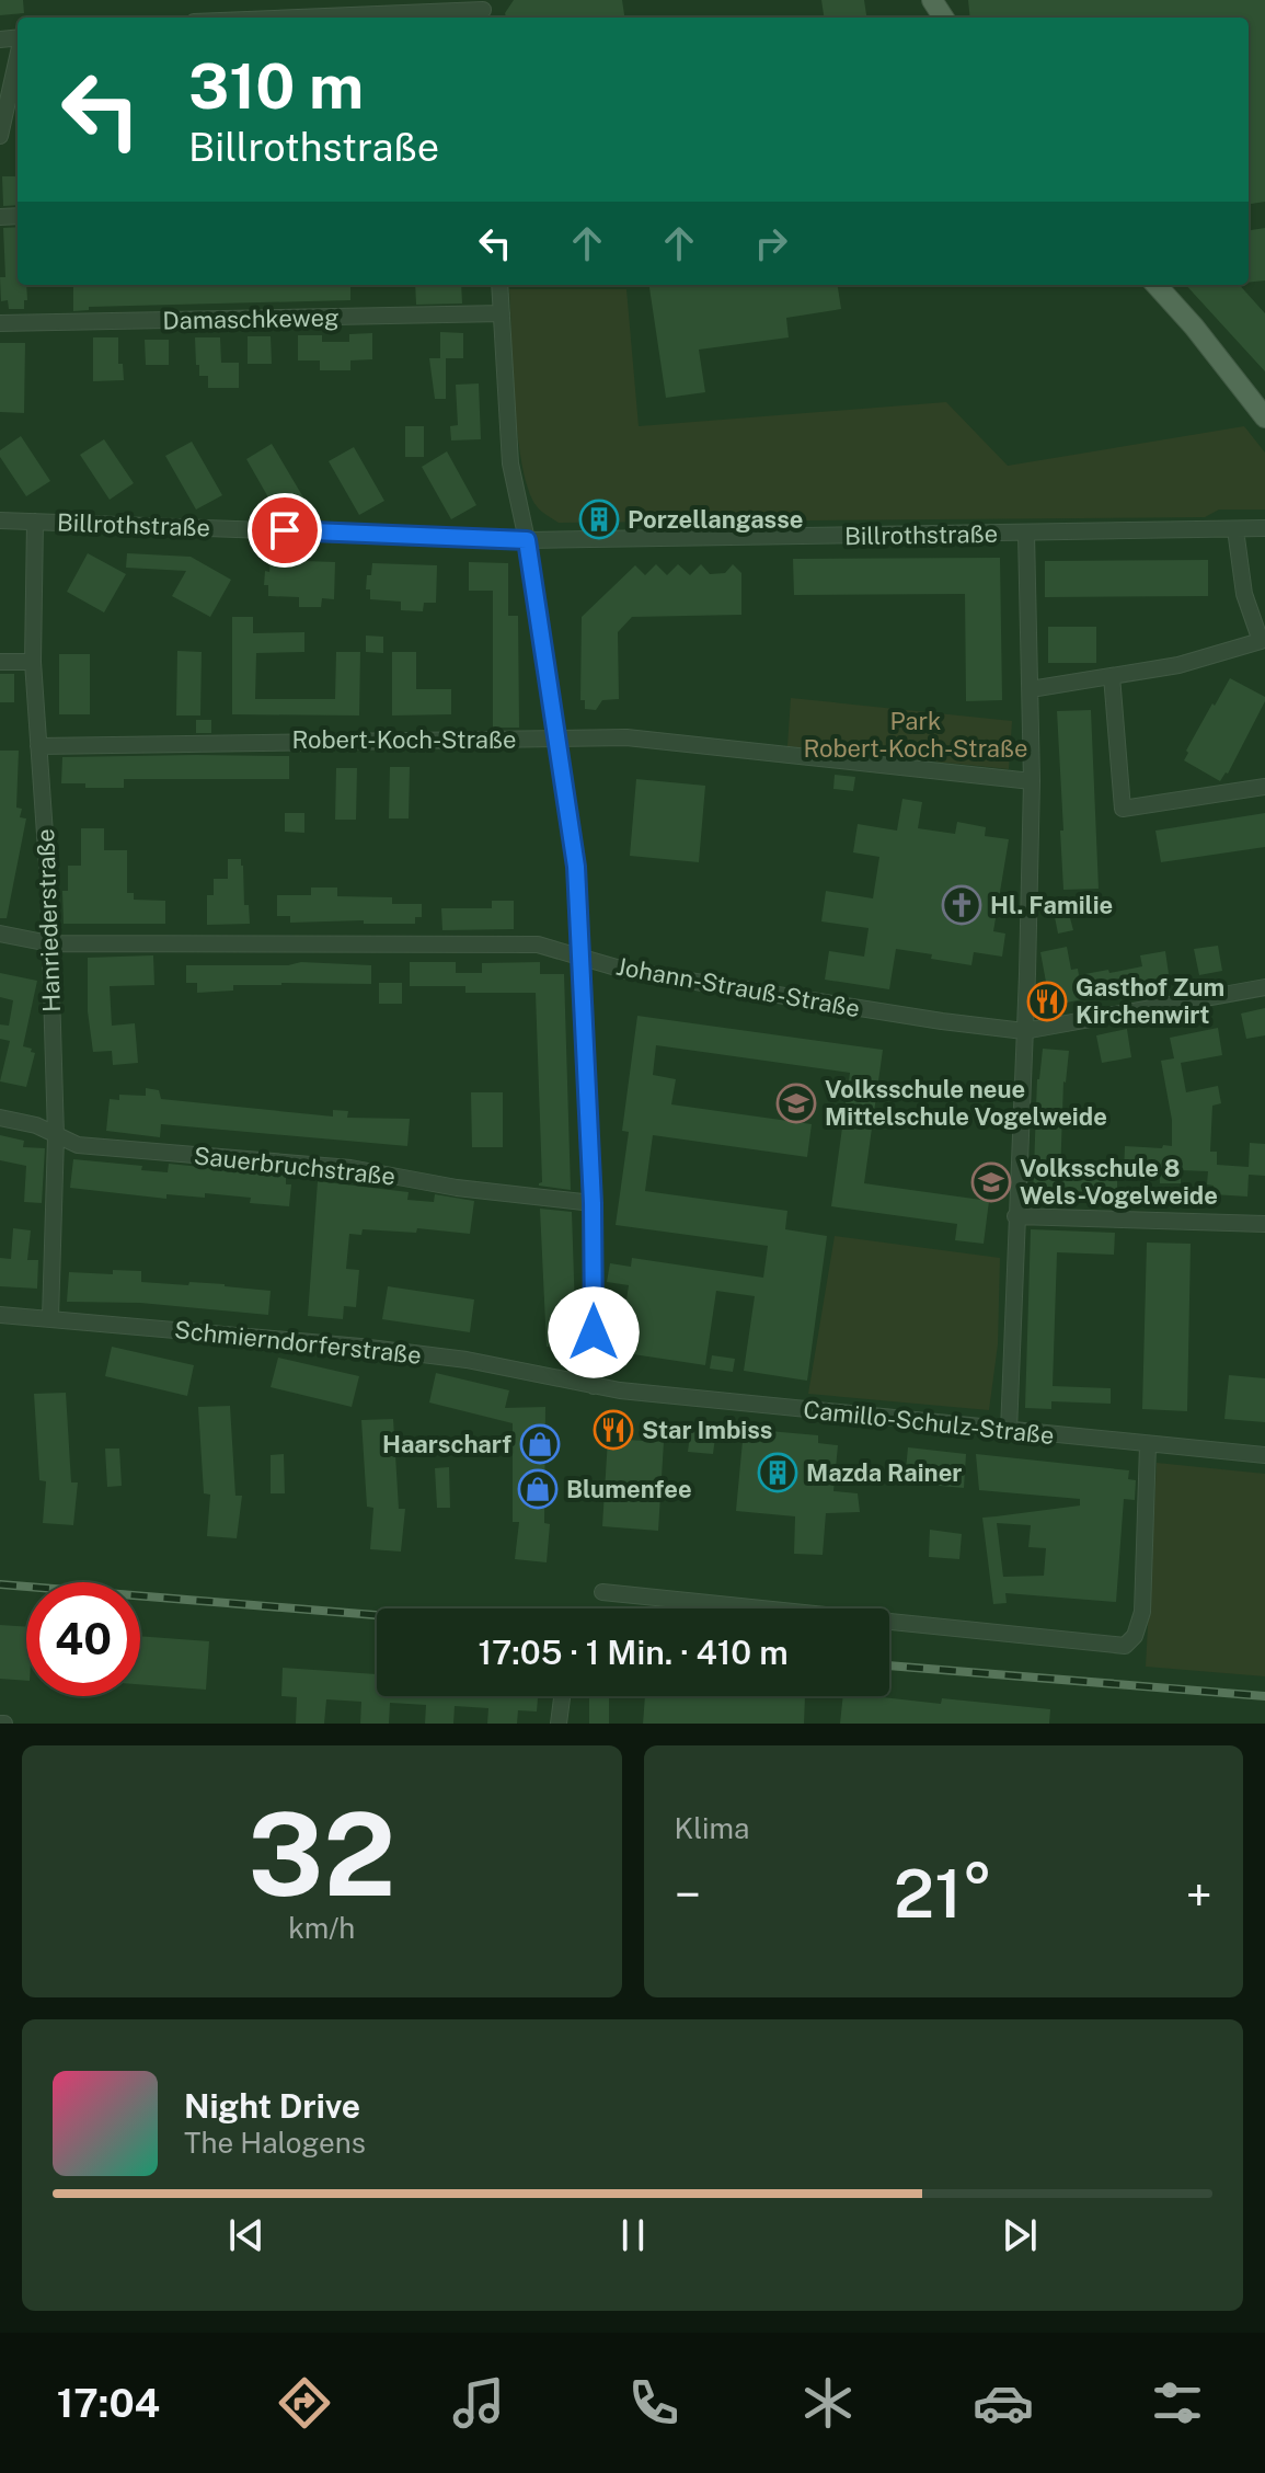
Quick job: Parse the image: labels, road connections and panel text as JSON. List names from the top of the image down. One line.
{"streets":{"street":["Damaschkeweg","Billrothstraße","Robert-Koch-Straße","Hanriederstraße","Johann-Strauß-Straße","Sauerbruchstraße","Schmierndorferstraße","Camillo-Schulz-Straße"]},"crossings":[["Billrothstraße","Hanriederstraße"],["Robert-Koch-Straße","Hanriederstraße"],["Hanriederstraße","Johann-Strauß-Straße"],["Hanriederstraße","Sauerbruchstraße"],["Hanriederstraße","Schmierndorferstraße"],["Schmierndorferstraße","Camillo-Schulz-Straße"]],"parks":["Park Robert-Koch-Straße"],"places":{"building":["Porzellangasse","Mazda Rainer"],"church":["Hl. Familie"],"restaurant":["Gasthof Zum Kirchenwirt","Star Imbiss"],"school or university":["Volksschule neue Mittelschule Vogelweide","Volksschule 8 Wels-Vogelweide"],"shop":["Haarscharf","Blumenfee"]},"page":{"turn":["310 m","Billrothstraße"],"limit":"40","trip":"17:05 · 1 Min. · 410 m","tile":[["32","km/h"],"Klima"],"heat":["−","21°","+"],"song":["Night Drive","The Halogens"],"tabs":"17:04"}}
